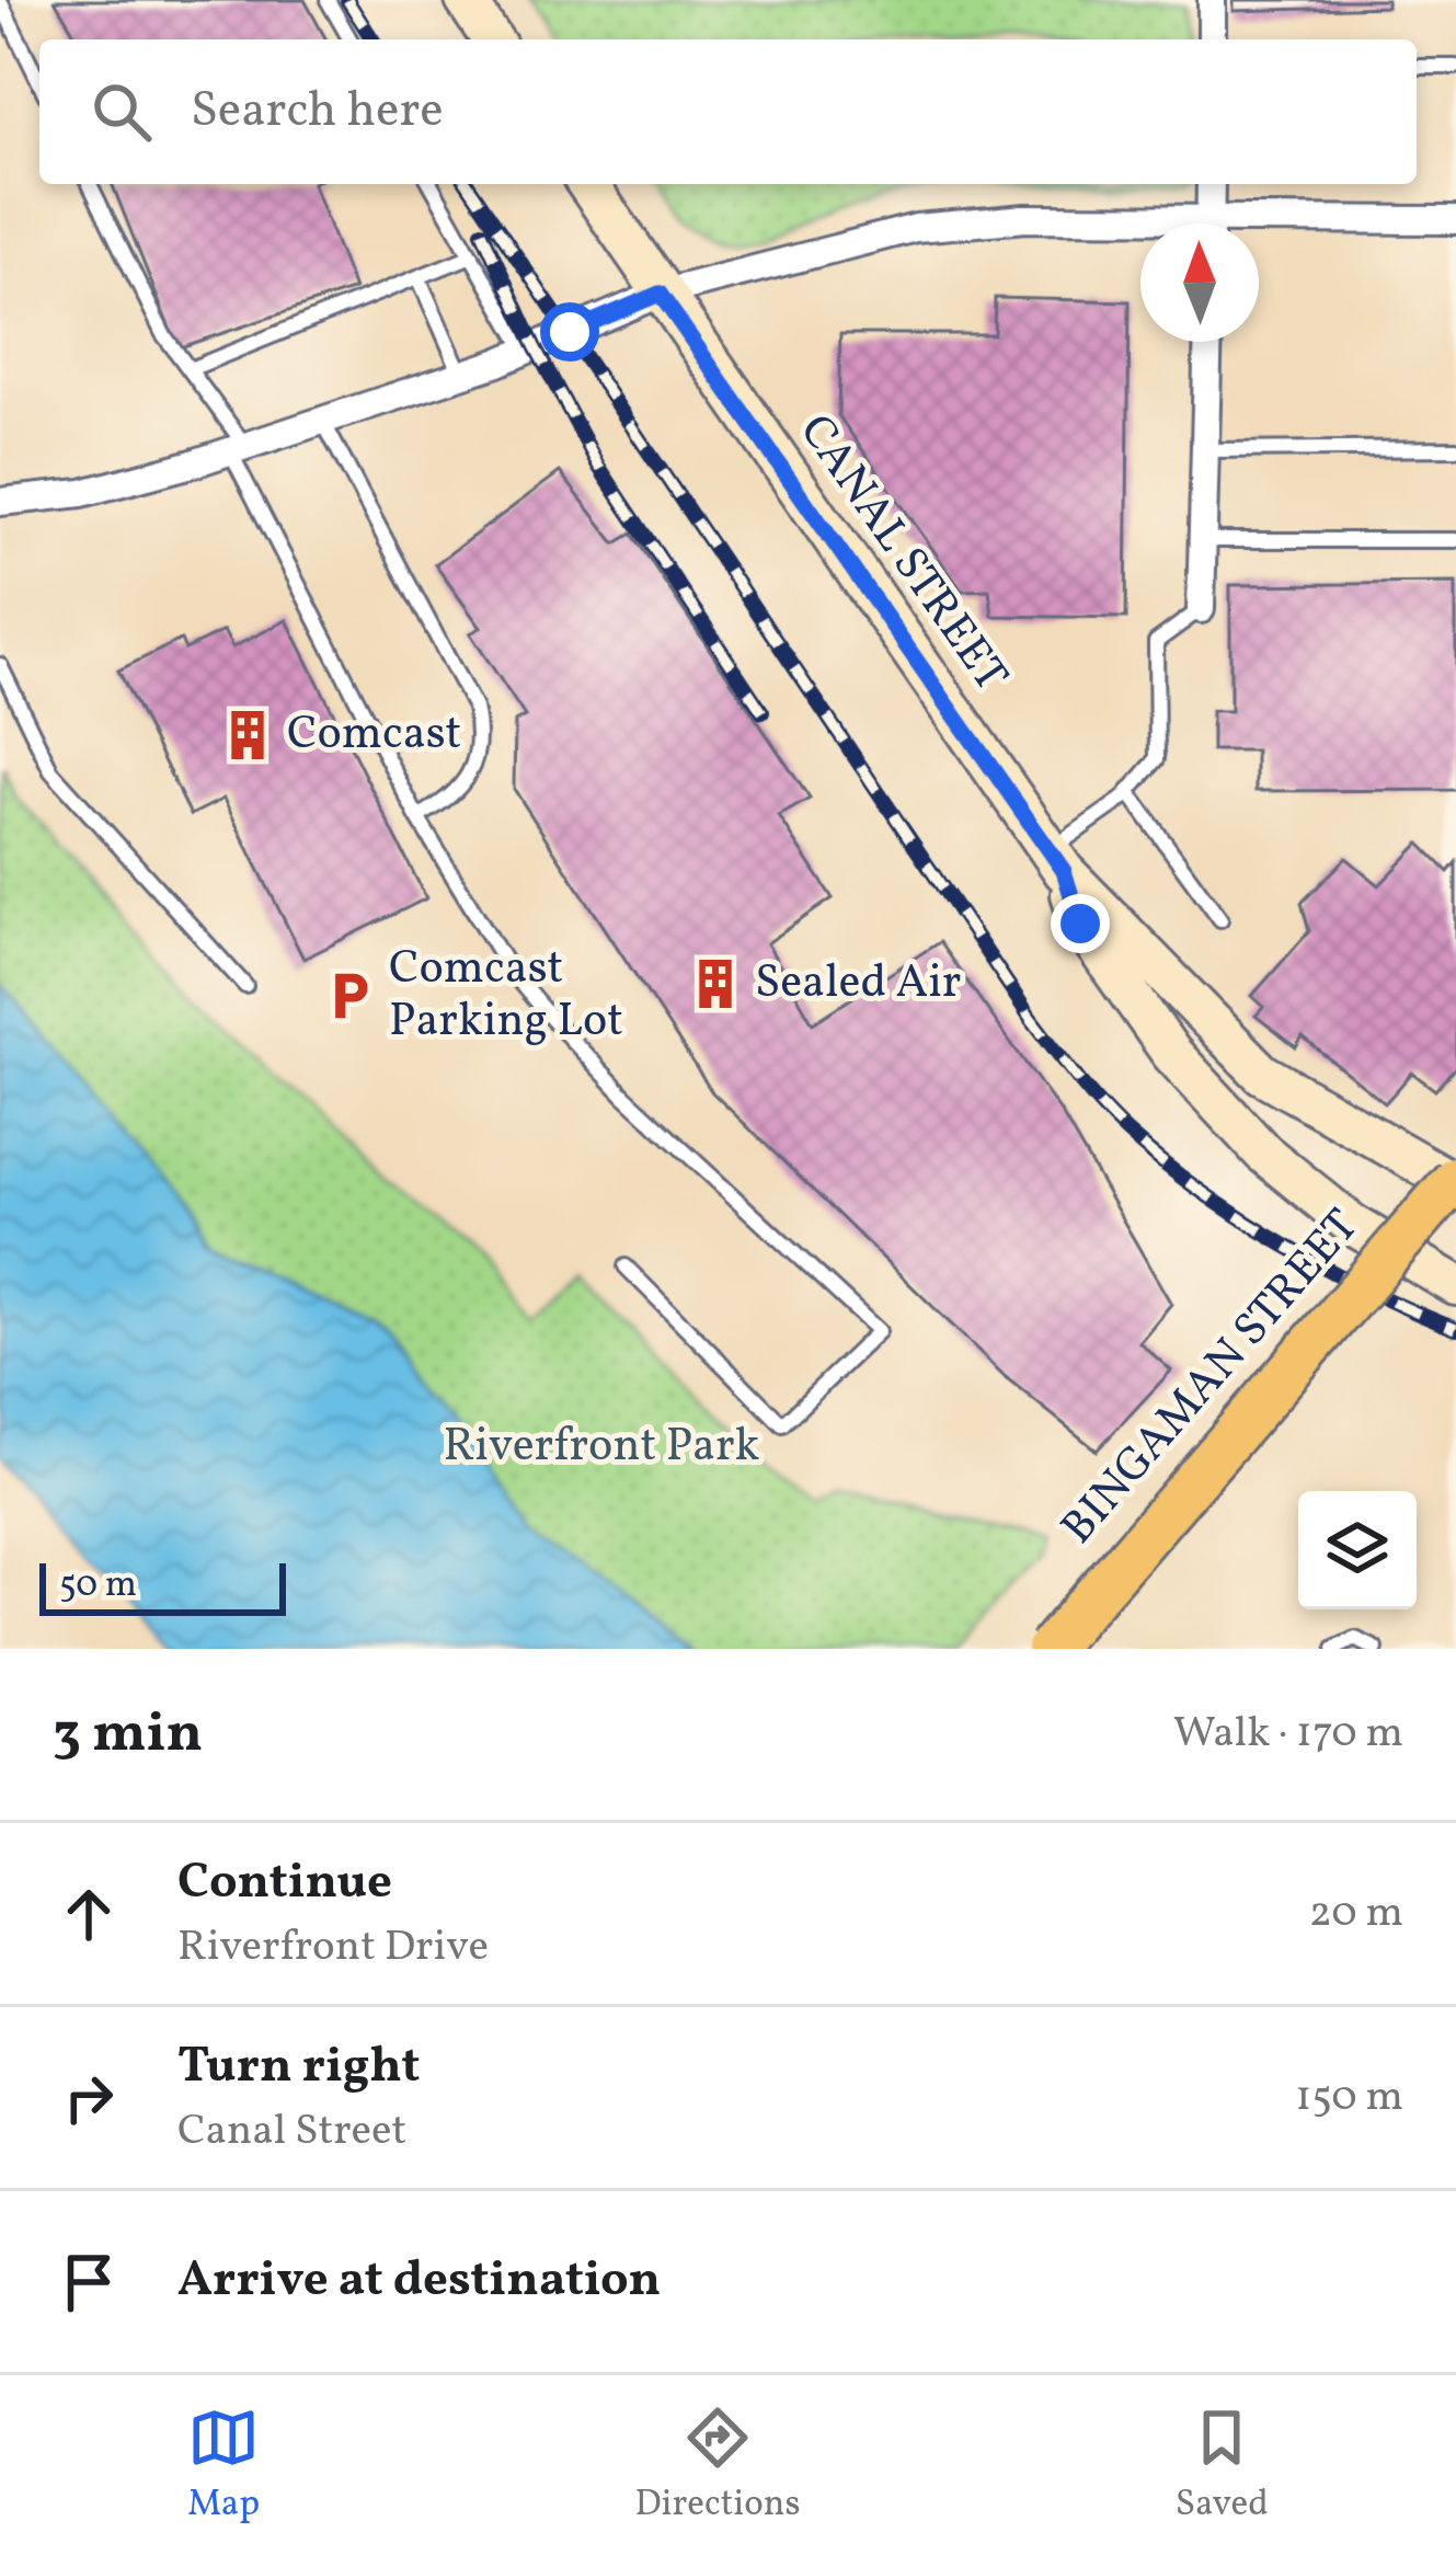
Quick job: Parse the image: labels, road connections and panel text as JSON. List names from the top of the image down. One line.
{"streets":{"main road":["BINGAMAN STREET"],"street":["CANAL STREET"]},"crossings":[["CANAL STREET","BINGAMAN STREET"]],"parks":["Riverfront Park"],"places":{"building":["Comcast","Sealed Air"],"parking":["Comcast Parking Lot"]},"scale_bar":"50 m","north":"top","page":{"search":"Search here","scale":"50 m","heading":["3 min","Walk · 170 m"],"list":[["Continue","Riverfront Drive","20 m"],["Turn right","Canal Street","150 m"],"Arrive at destination"],"nav":["Map","Directions","Saved"]}}
